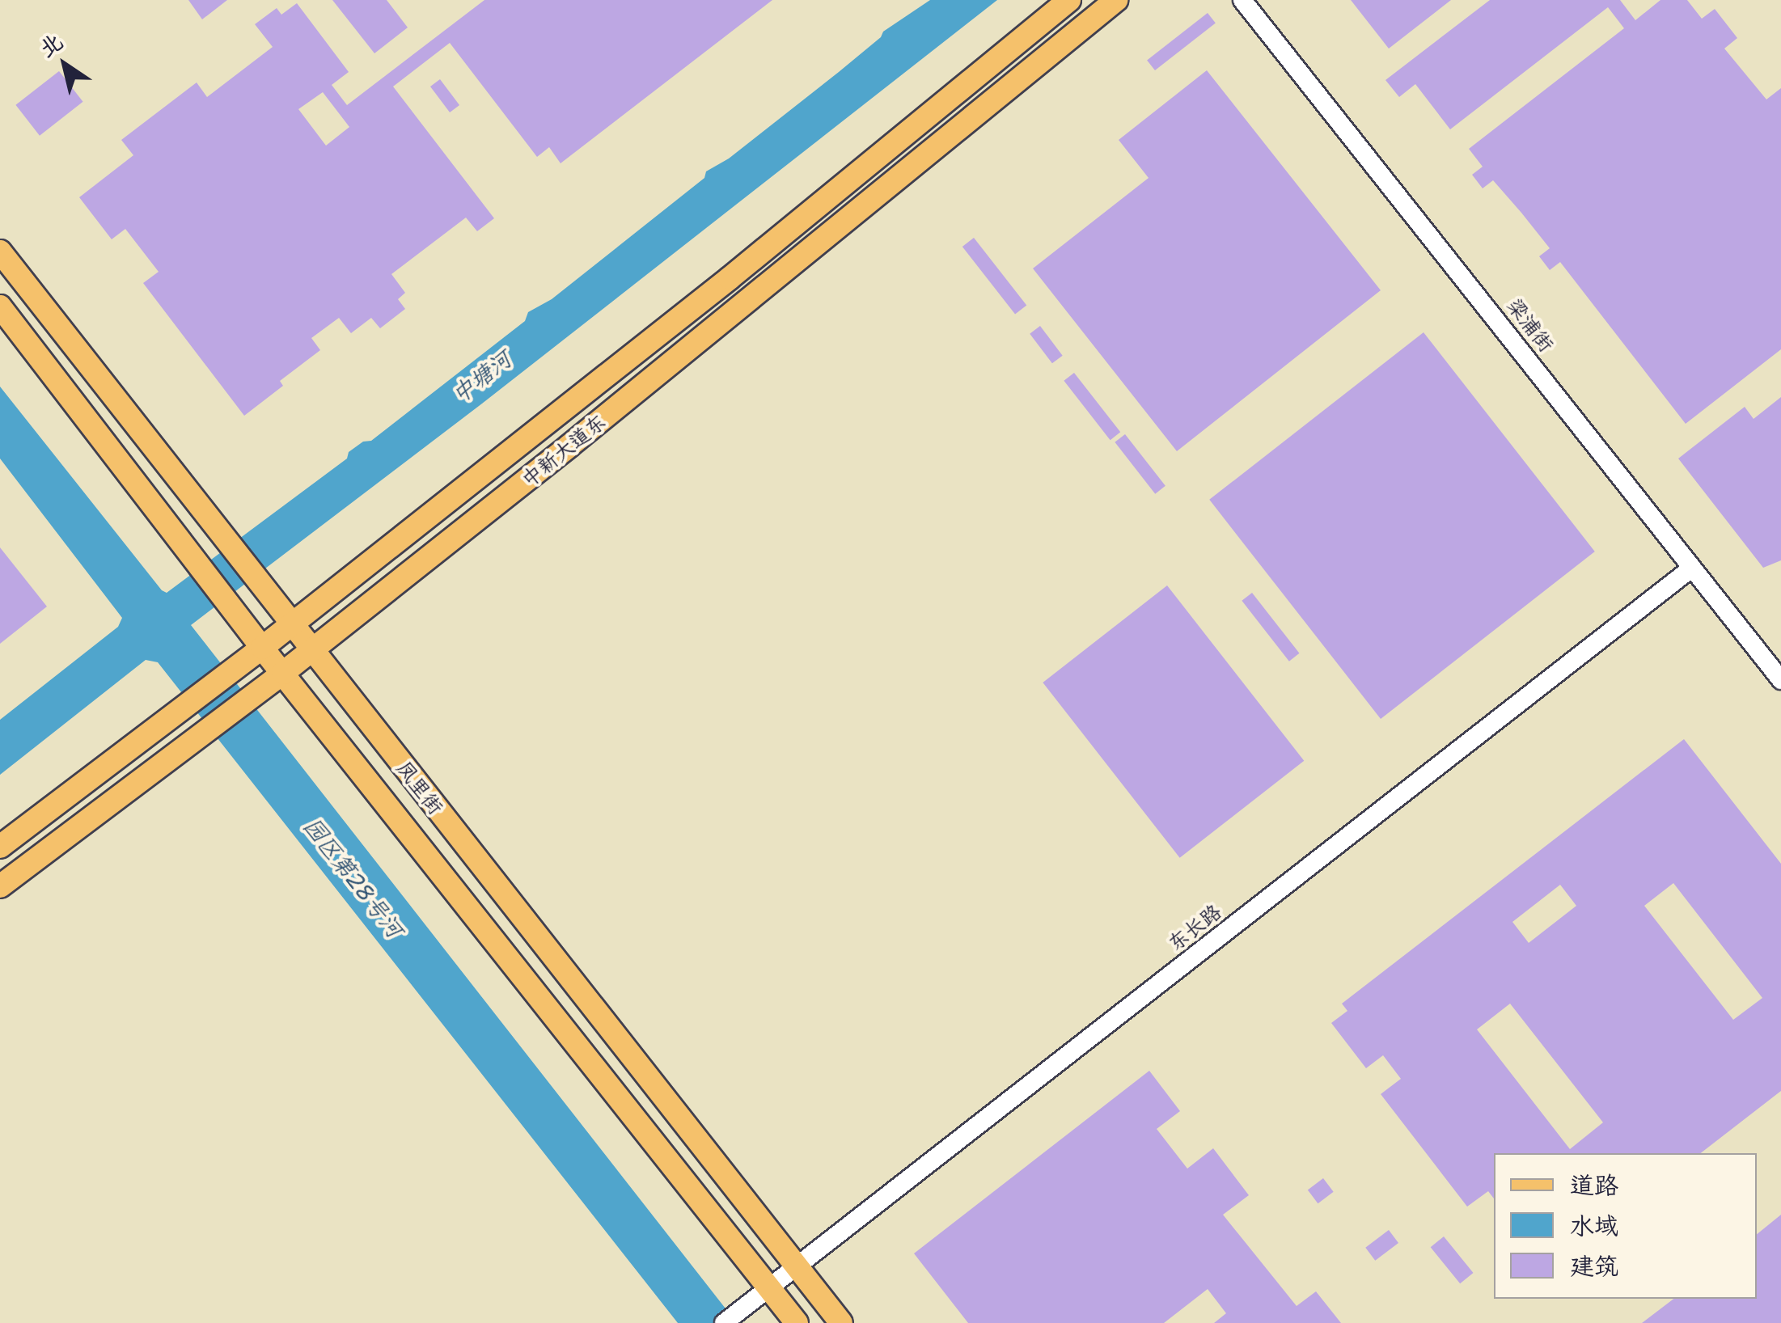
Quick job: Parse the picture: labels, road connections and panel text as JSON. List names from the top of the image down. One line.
{"streets":{"main road":["中新大道东","凤里街"],"street":["梁浦街","东长路"]},"crossings":[["梁浦街","东长路"],["中新大道东","凤里街"],["凤里街","东长路"]],"water":["中塘河","园区第28号河"],"legend":["道路","水域","建筑"],"north":"top left"}
